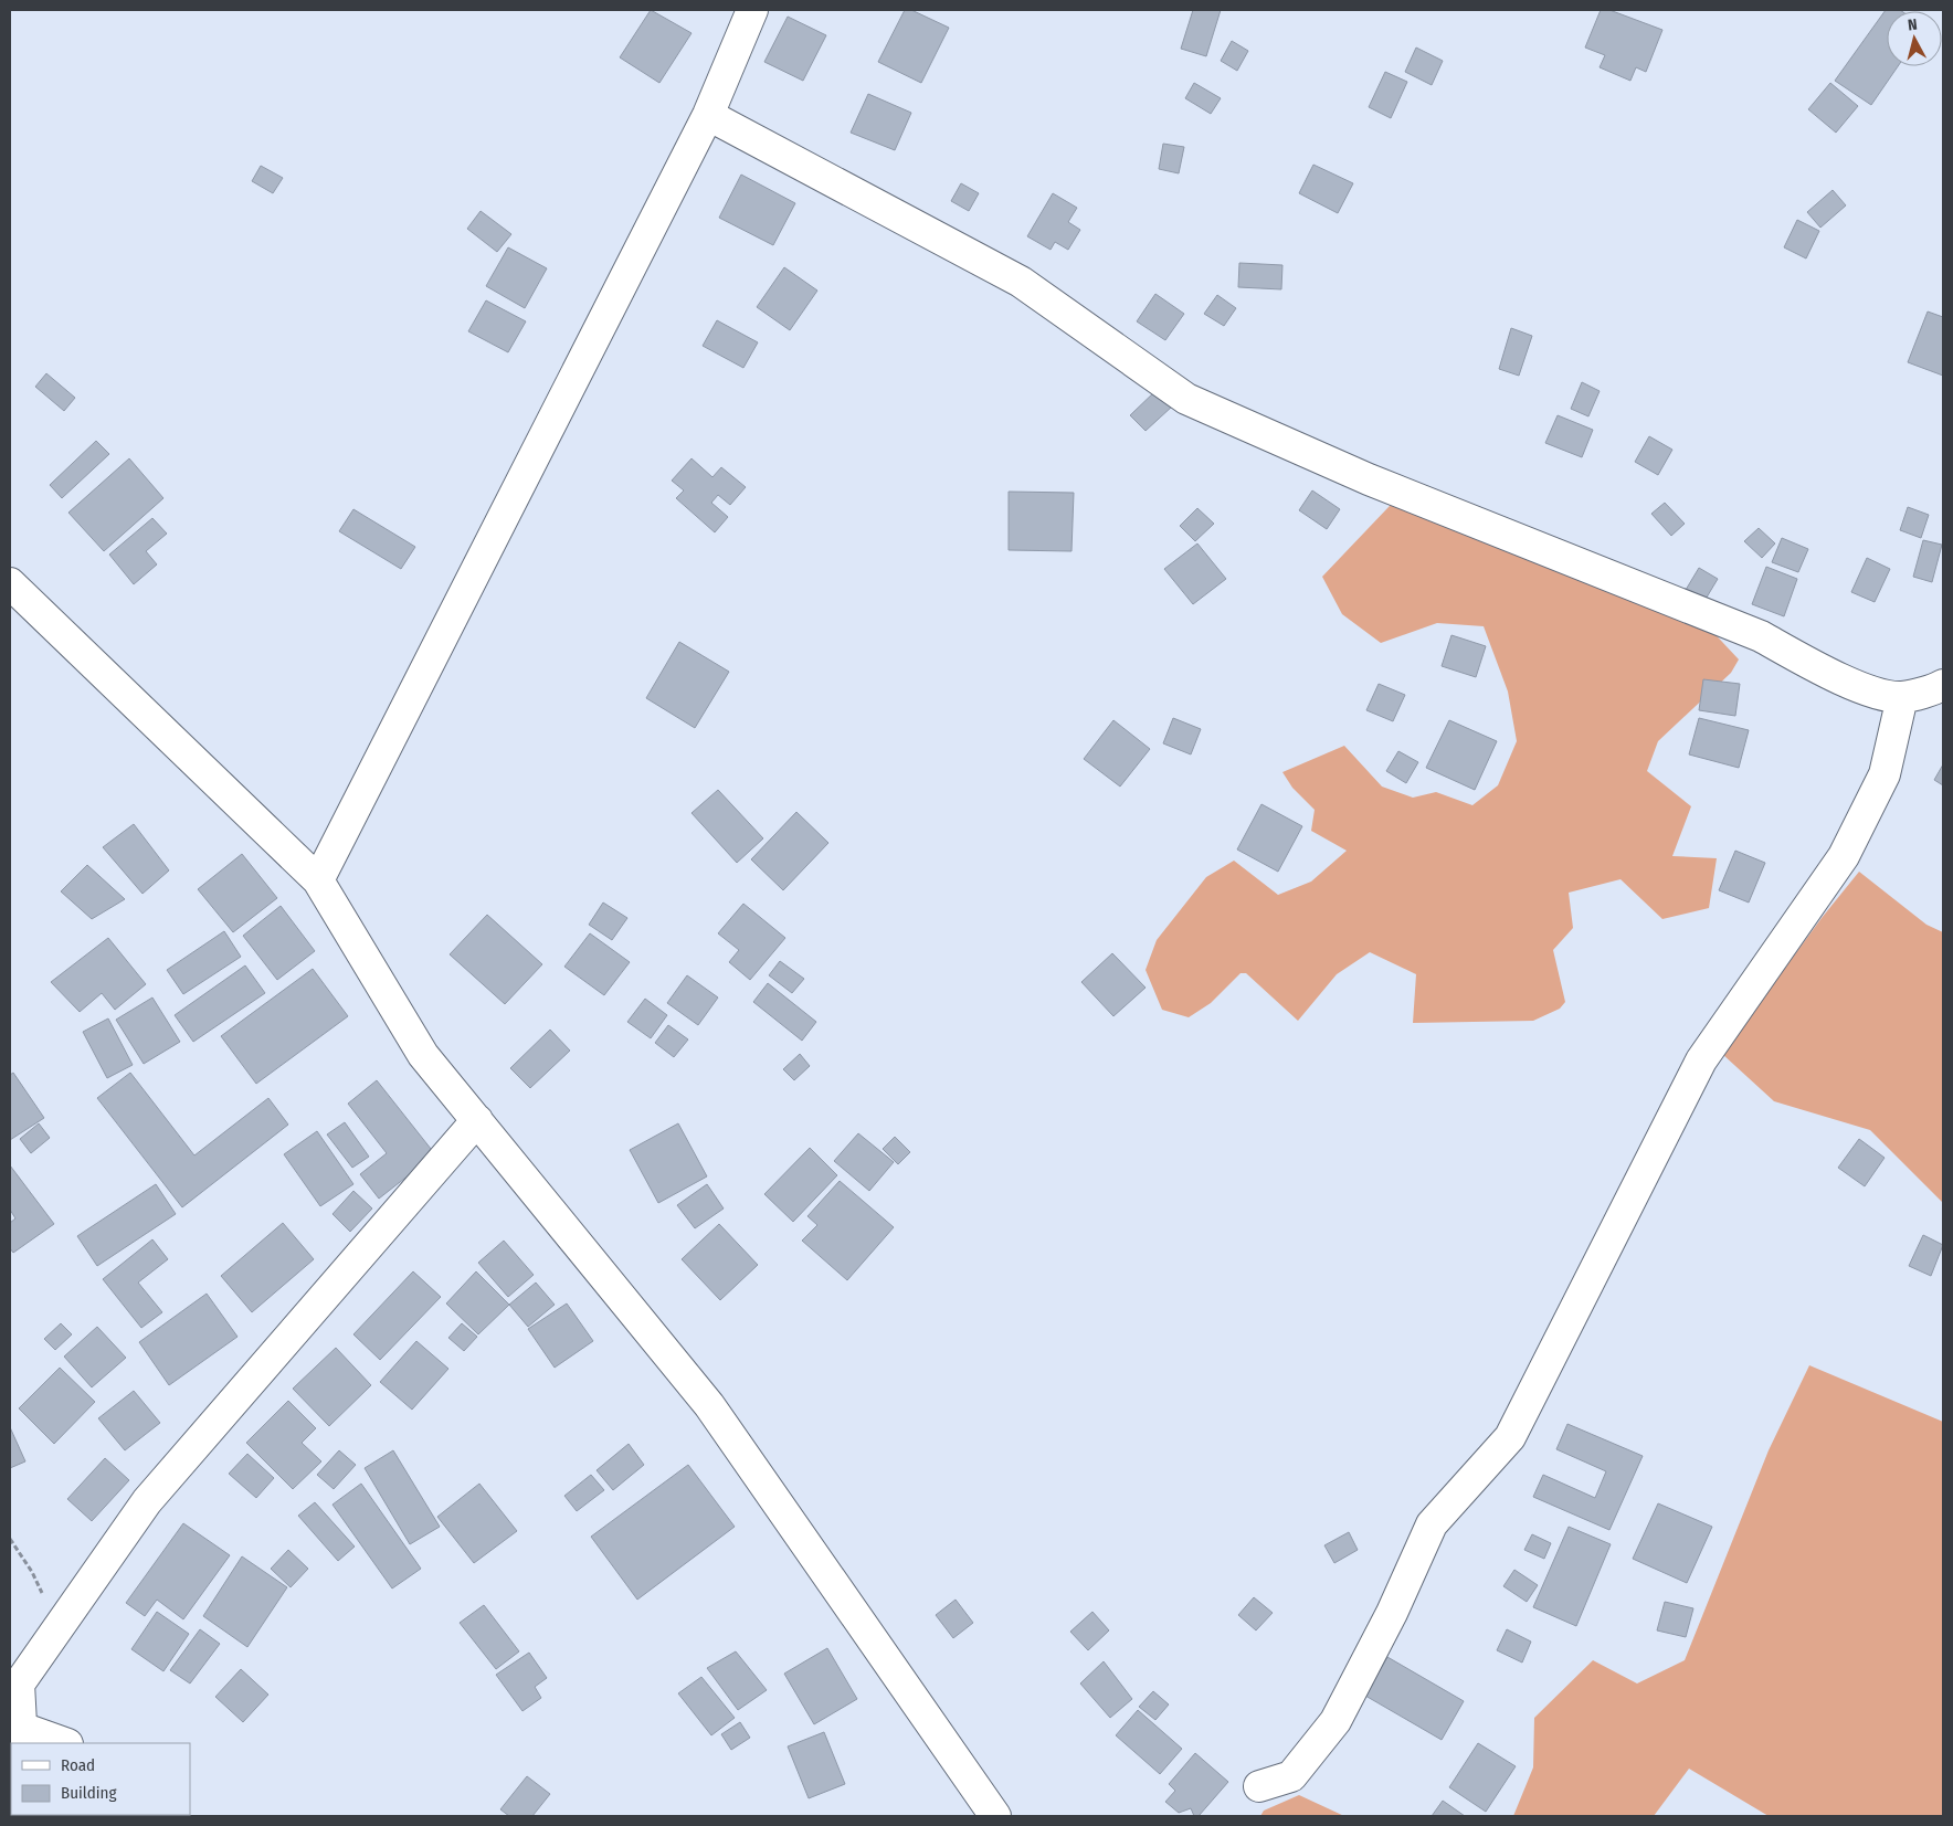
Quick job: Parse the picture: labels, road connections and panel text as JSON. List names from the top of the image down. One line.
{"legend":["Road","Building"],"north":"top"}
